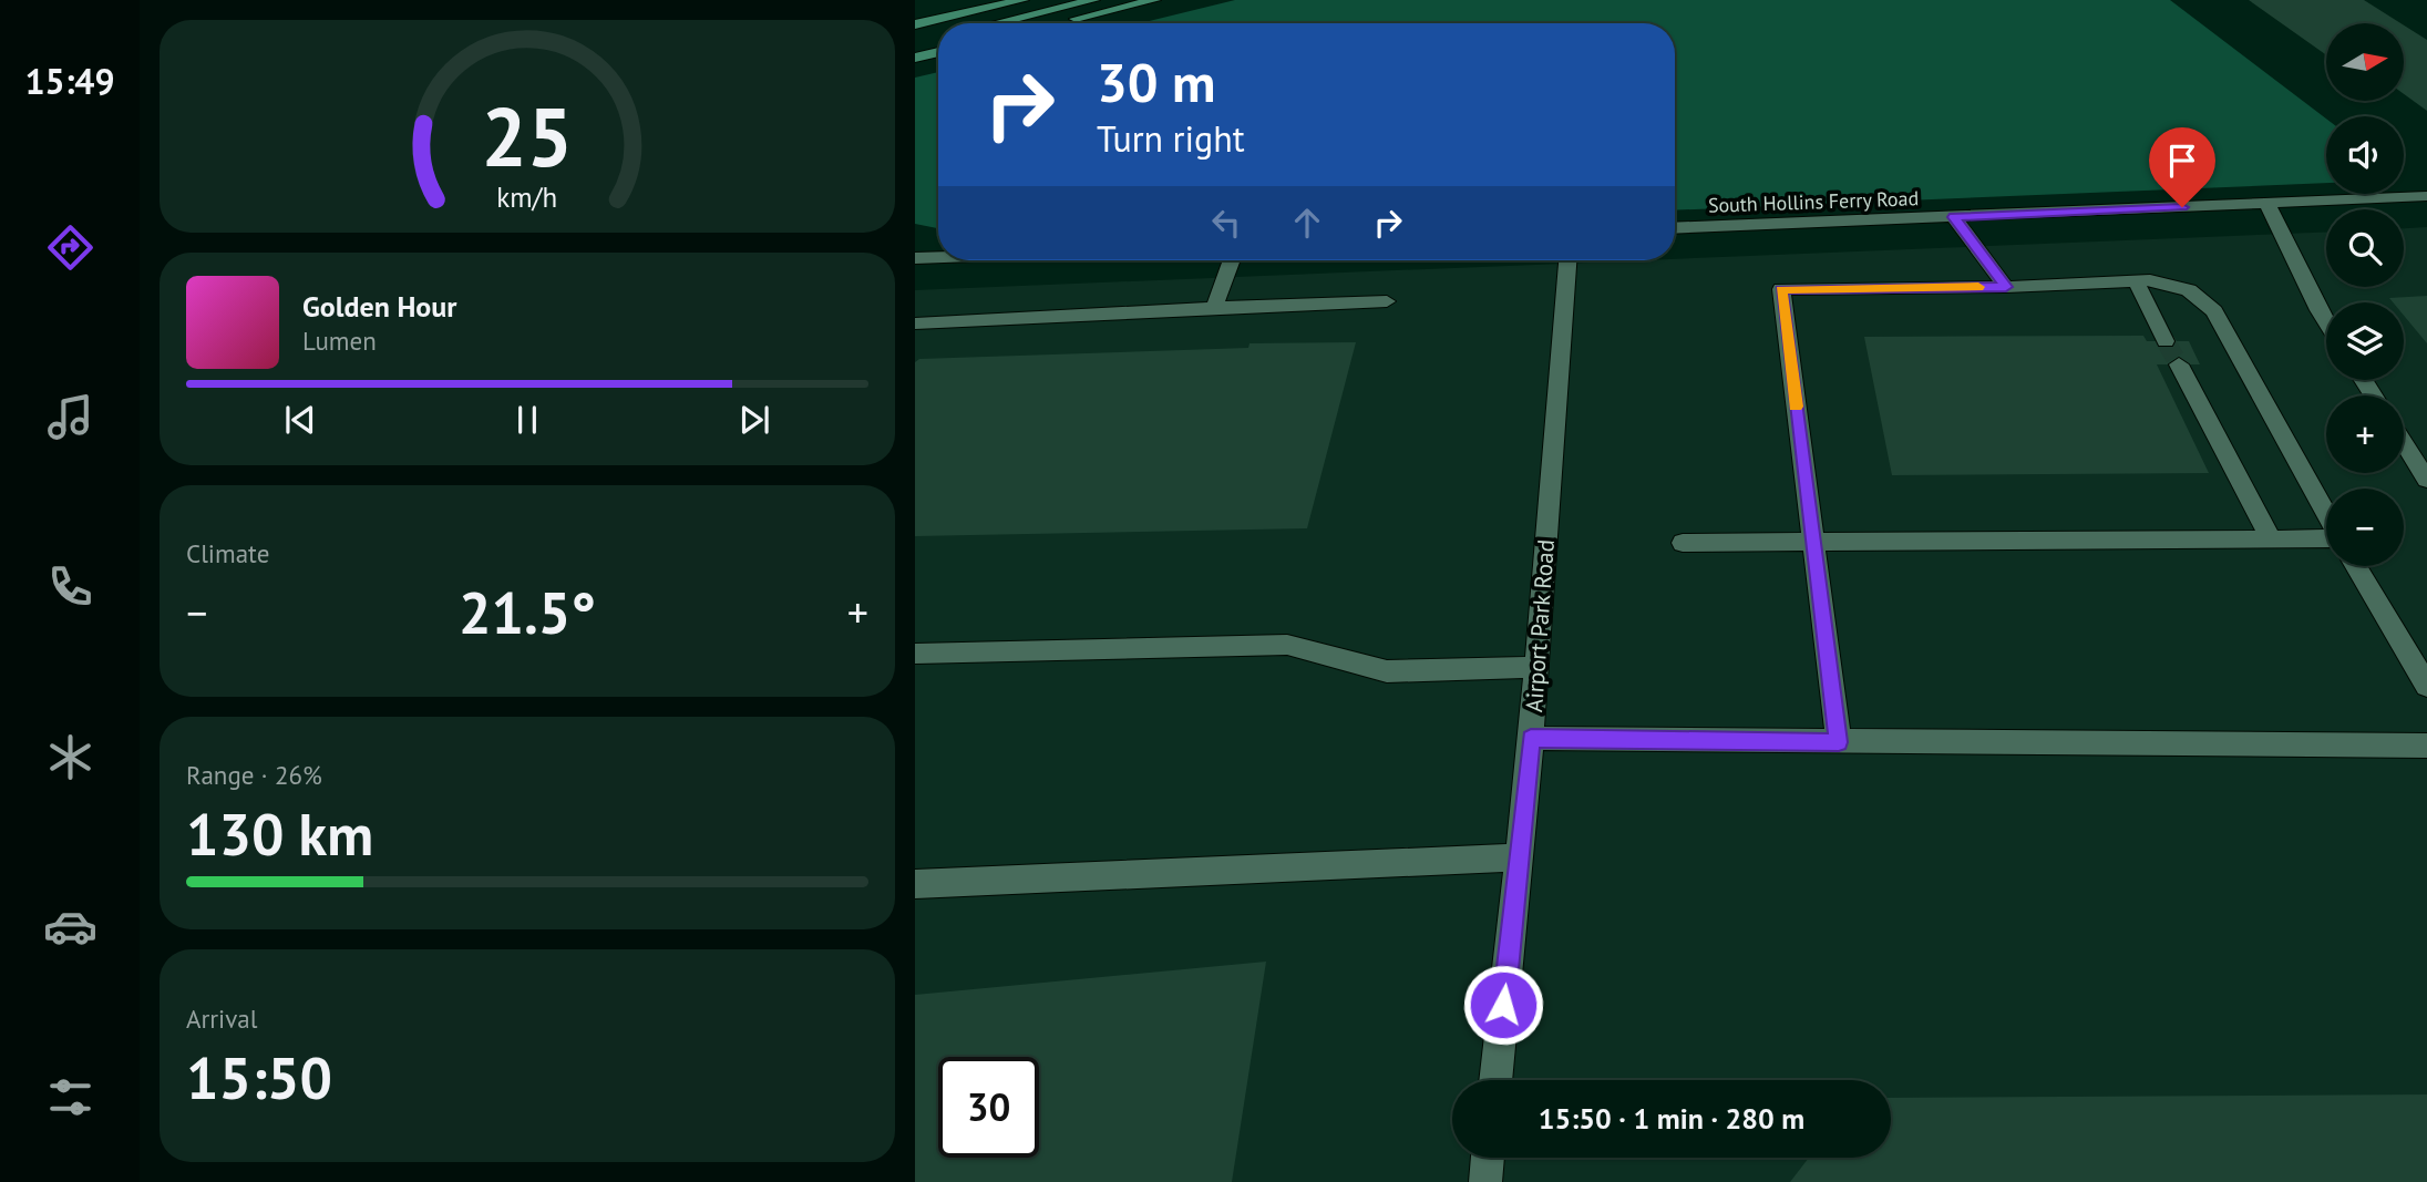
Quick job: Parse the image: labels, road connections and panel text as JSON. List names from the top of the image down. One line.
{"streets":{"street":["South Hollins Ferry Road","Airport Park Road"]},"north":"right","page":{"tabs":"15:49","map_buttons":["+","−"],"turn":["30 m","Turn right"],"song":["Golden Hour","Lumen"],"tile":["Climate",["Range · 26%","130 km"],["Arrival","15:50"]],"heat":["−","21.5°","+"],"limit":"30","trip":"15:50 · 1 min · 280 m","gauge":["25","km/h"]}}
